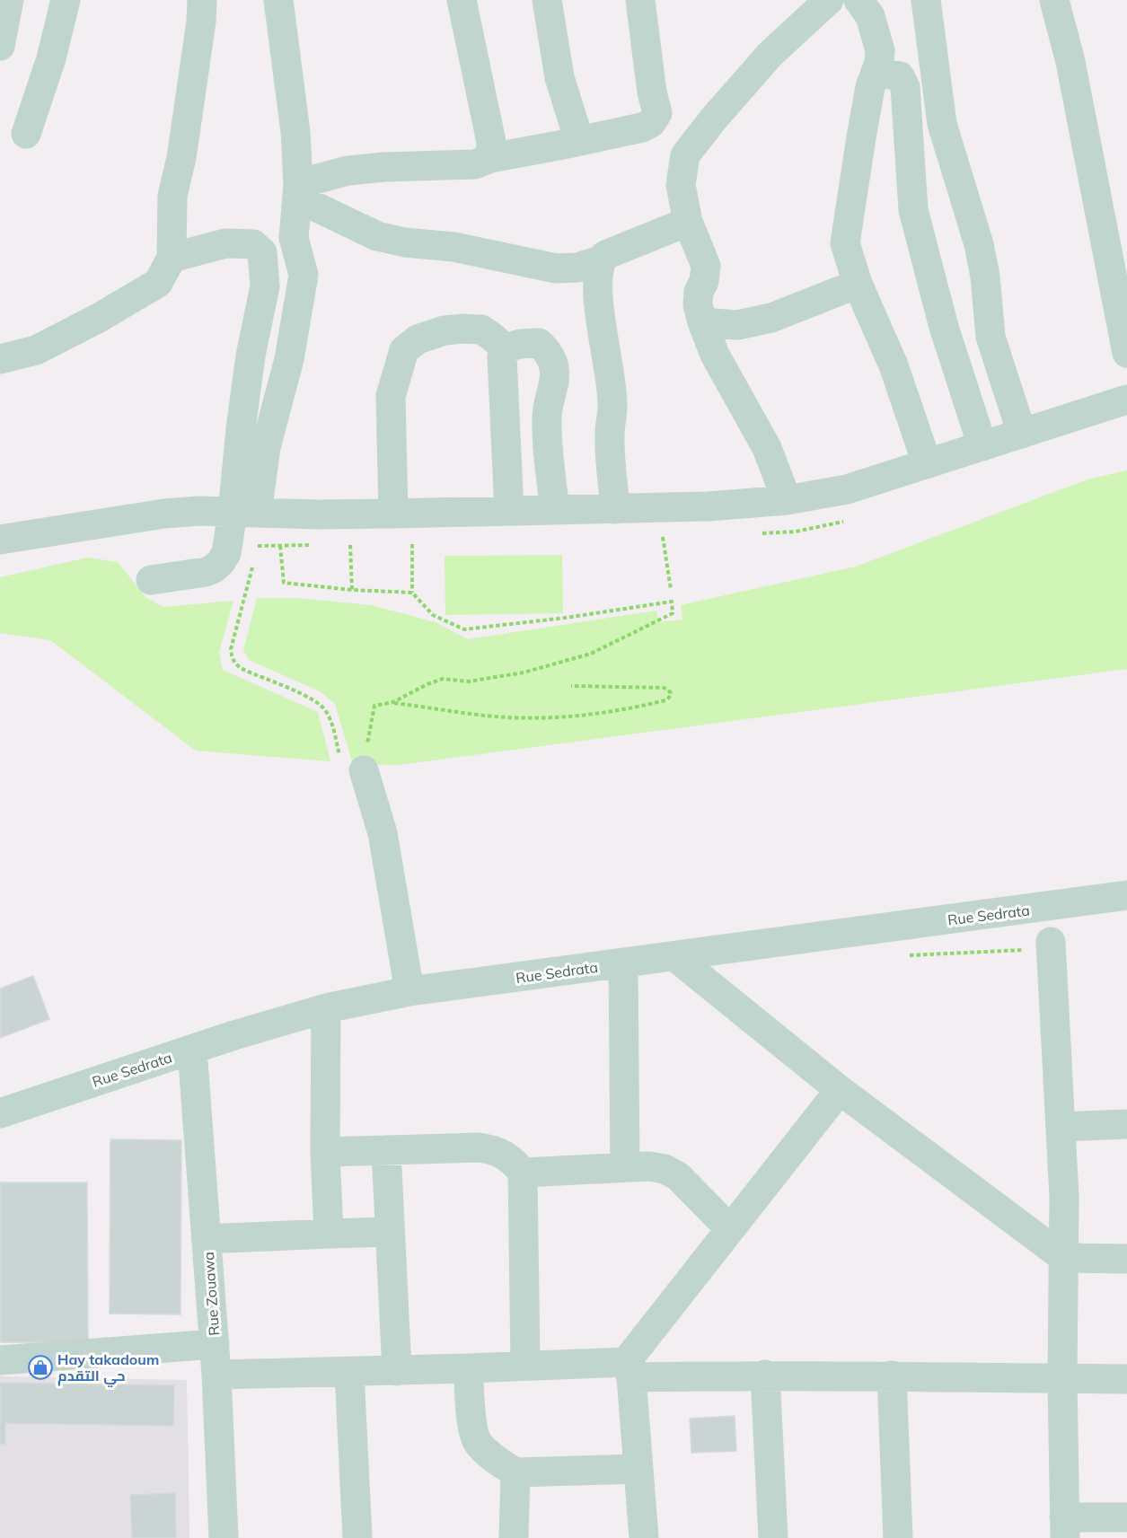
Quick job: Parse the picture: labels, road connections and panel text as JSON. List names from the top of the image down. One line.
{"streets":{"street":["Rue Sedrata","Rue Zouawa"]},"crossings":[["Rue Sedrata","Rue Zouawa"]],"places":{"shop":["Hay takadoum حي التقدم"]}}
